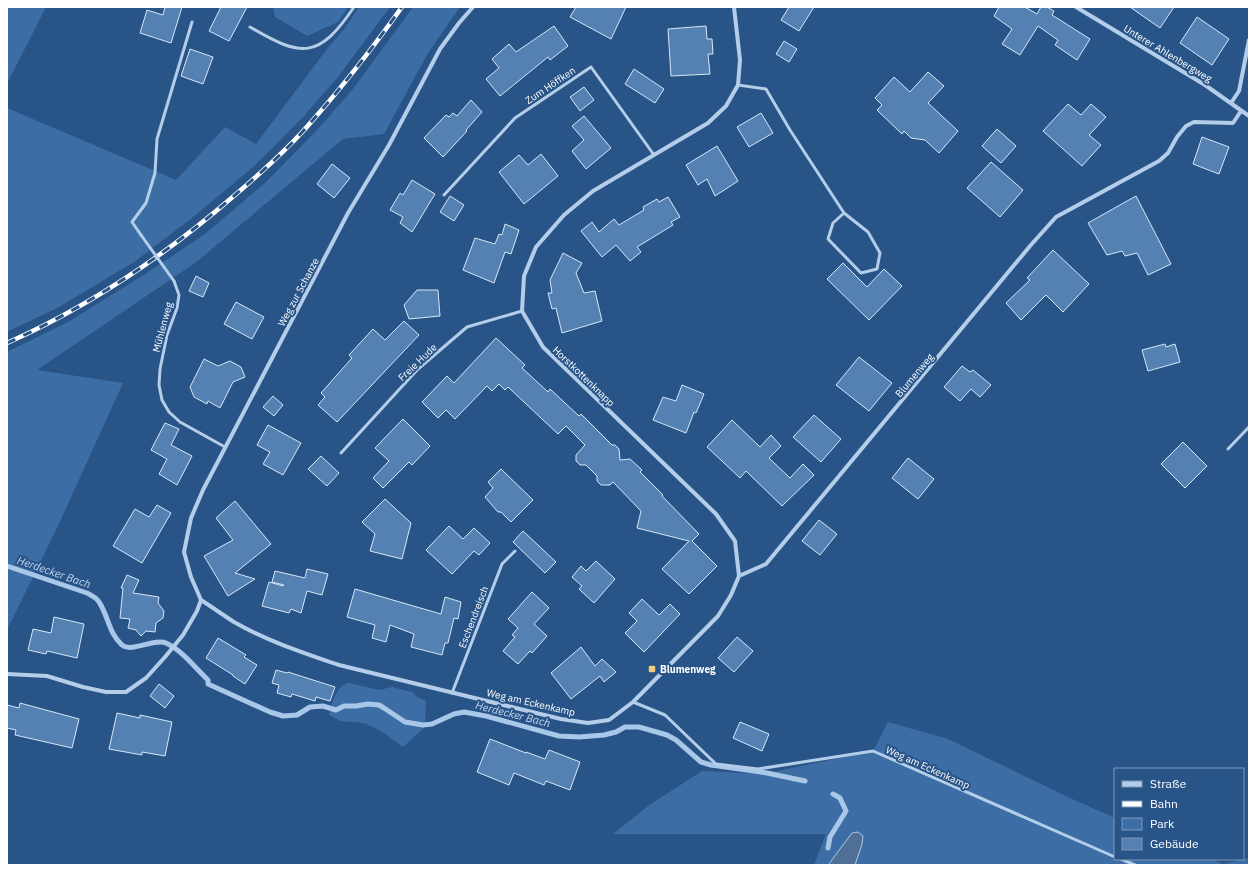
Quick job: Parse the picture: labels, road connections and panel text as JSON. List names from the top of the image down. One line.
{"streets":{"street":["Unterer Ahlenbergweg","Weg zur Schanze","Blumenweg","Horstkottenknapp","Weg am Eckenkamp"],"lane":["Zum Höffken","Mühlenweg","Freie Hude","Eschendreisch"]},"crossings":[["Unterer Ahlenbergweg","Blumenweg"],["Weg zur Schanze","Mühlenweg"],["Weg zur Schanze","Weg am Eckenkamp"],["Freie Hude","Horstkottenknapp"],["Blumenweg","Horstkottenknapp"],["Eschendreisch","Weg am Eckenkamp"]],"water":["Herdecker Bach"],"places":{"transit":["Blumenweg"]},"legend":["Straße","Bahn","Park","Gebäude"]}
